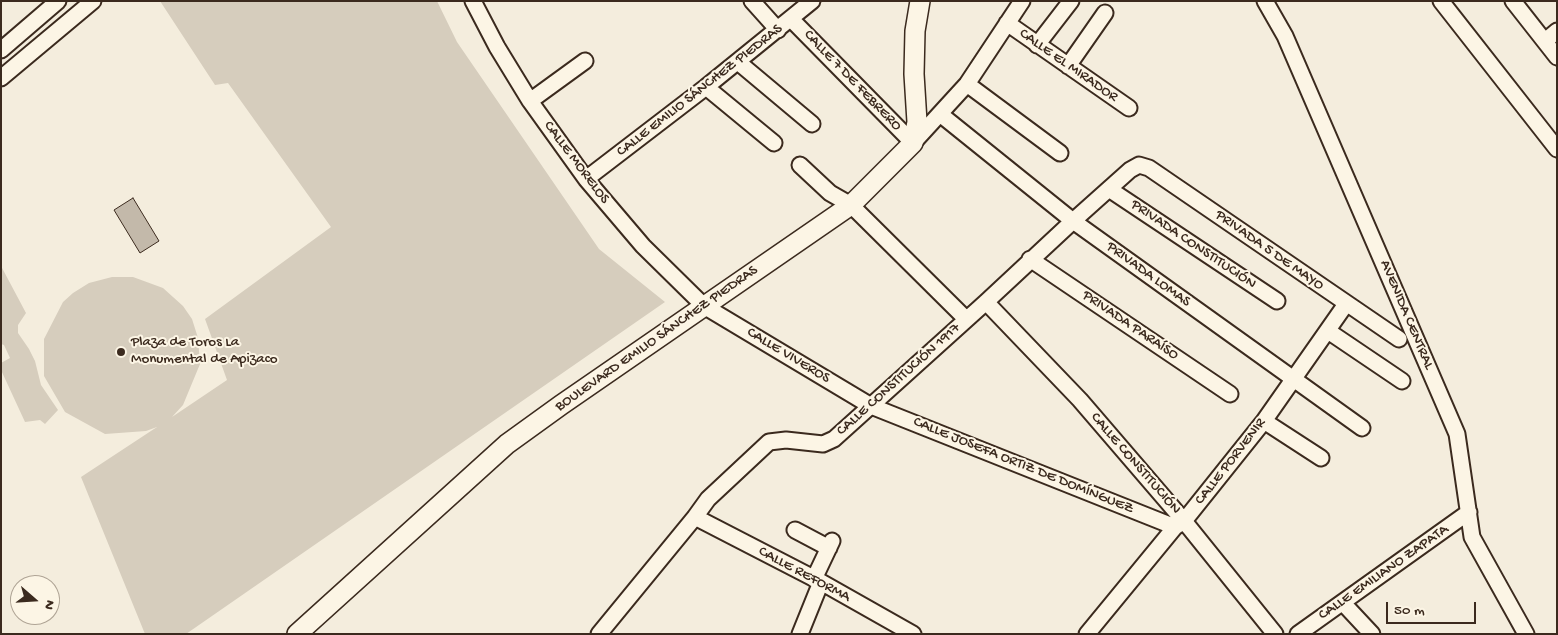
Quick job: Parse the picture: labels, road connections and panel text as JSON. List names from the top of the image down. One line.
{"streets":{"main road":["BOULEVARD EMILIO SÁNCHEZ PIEDRAS"],"street":["CALLE EL MIRADOR","CALLE 7 DE FEBRERO","CALLE EMILIO SÁNCHEZ PIEDRAS","CALLE MORELOS","PRIVADA CONSTITUCIÓN","PRIVADA 5 DE MAYO","PRIVADA LOMAS","AVENIDA CENTRAL","PRIVADA PARAÍSO","CALLE VIVEROS","CALLE CONSTITUCIÓN 1917","CALLE PORVENIR","CALLE CONSTITUCIÓN","CALLE JOSEFA ORTIZ DE DOMÍNGUEZ","CALLE EMILIANO ZAPATA","CALLE REFORMA"]},"crossings":[["CALLE 7 DE FEBRERO","CALLE EMILIO SÁNCHEZ PIEDRAS"],["CALLE 7 DE FEBRERO","BOULEVARD EMILIO SÁNCHEZ PIEDRAS"],["CALLE EMILIO SÁNCHEZ PIEDRAS","CALLE MORELOS"],["CALLE MORELOS","BOULEVARD EMILIO SÁNCHEZ PIEDRAS"],["CALLE MORELOS","CALLE VIVEROS"],["PRIVADA CONSTITUCIÓN","CALLE CONSTITUCIÓN 1917"],["PRIVADA 5 DE MAYO","CALLE CONSTITUCIÓN 1917"],["PRIVADA 5 DE MAYO","CALLE PORVENIR"],["PRIVADA LOMAS","CALLE CONSTITUCIÓN 1917"],["PRIVADA LOMAS","CALLE PORVENIR"],["AVENIDA CENTRAL","CALLE EMILIANO ZAPATA"],["PRIVADA PARAÍSO","CALLE CONSTITUCIÓN 1917"],["BOULEVARD EMILIO SÁNCHEZ PIEDRAS","CALLE VIVEROS"],["CALLE VIVEROS","CALLE CONSTITUCIÓN 1917"],["CALLE VIVEROS","CALLE JOSEFA ORTIZ DE DOMÍNGUEZ"],["CALLE CONSTITUCIÓN 1917","CALLE CONSTITUCIÓN"],["CALLE CONSTITUCIÓN 1917","CALLE JOSEFA ORTIZ DE DOMÍNGUEZ"],["CALLE CONSTITUCIÓN 1917","CALLE REFORMA"],["CALLE PORVENIR","CALLE CONSTITUCIÓN"],["CALLE PORVENIR","CALLE JOSEFA ORTIZ DE DOMÍNGUEZ"],["CALLE CONSTITUCIÓN","CALLE JOSEFA ORTIZ DE DOMÍNGUEZ"]],"places":["Plaza de Toros La Monumental de Apizaco"],"scale_bar":"50 m","north":"right"}
